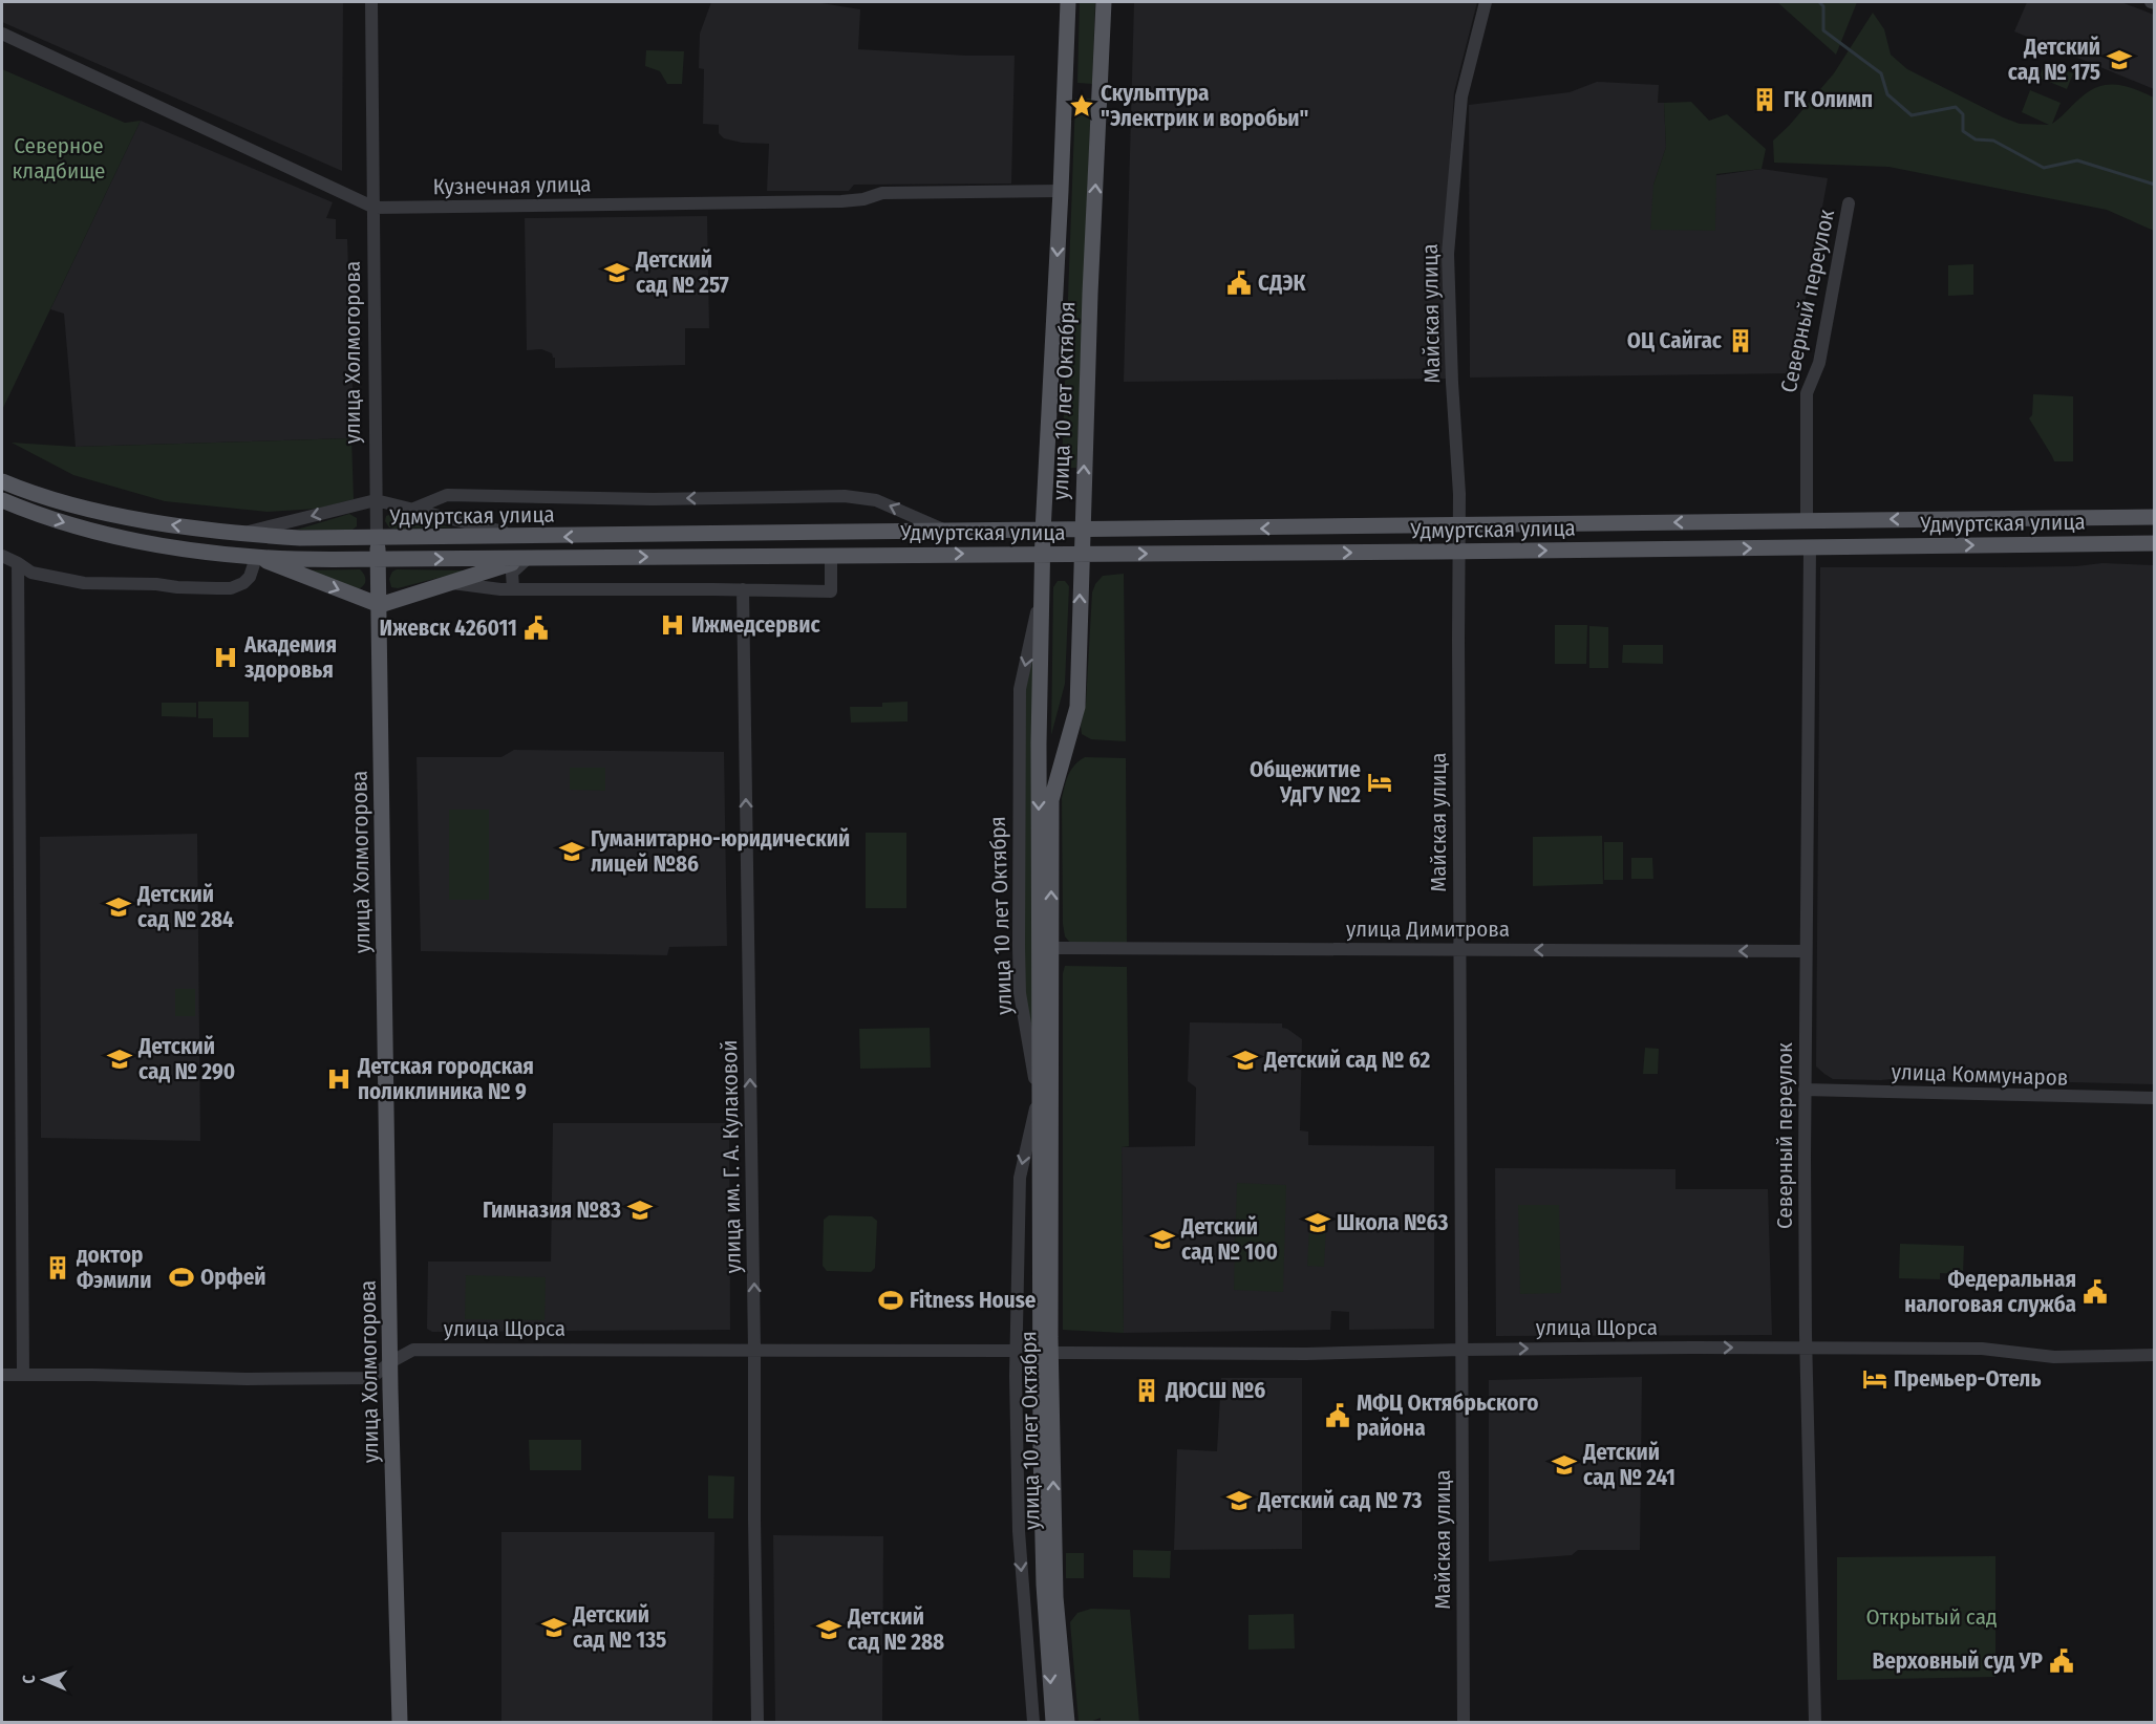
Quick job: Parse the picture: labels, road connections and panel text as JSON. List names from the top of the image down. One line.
{"streets":{"main road":["улица Холмогорова","улица 10 лет Октября","Удмуртская улица"],"street":["Кузнечная улица","Северный переулок","Майская улица","улица Димитрова","улица Коммунаров","улица им. Г. А. Кулаковой","улица Щорса"]},"crossings":[["Кузнечная улица","улица Холмогорова"],["Кузнечная улица","улица 10 лет Октября"],["Северный переулок","Удмуртская улица"],["Северный переулок","улица Димитрова"],["Северный переулок","улица Коммунаров"],["Северный переулок","улица Щорса"],["Майская улица","Удмуртская улица"],["Майская улица","улица Димитрова"],["Майская улица","улица Щорса"],["улица Холмогорова","Удмуртская улица"],["улица Холмогорова","улица Щорса"],["улица 10 лет Октября","Удмуртская улица"],["улица 10 лет Октября","улица Димитрова"],["улица 10 лет Октября","улица Щорса"],["улица им. Г. А. Кулаковой","улица Щорса"]],"one_way":["улица Димитрова","улица им. Г. А. Кулаковой"],"parks":["Северное кладбище","Открытый сад"],"places":{"school or university":["Детский сад № 175","Детский сад № 257","Гуманитарно-юридический лицей №86","Детский сад № 284","Детский сад № 290","Детский сад № 62","Гимназия №83","Школа №63","Детский сад № 100","Детский сад № 241","Детский сад № 73","Детский сад № 135","Детский сад № 288"],"building":["ГК Олимп","ОЦ Сайгас","доктор Фэмили","ДЮСШ №6"],"place":["Скульптура \"Электрик и воробьи\""],"public building":["СДЭК","Ижевск 426011","Федеральная налоговая служба","МФЦ Октябрьского района","Верховный суд УР"],"hospital":["Ижмедсервис","Академия здоровья","Детская городская поликлиника № 9"],"hotel":["Общежитие УдГУ №2","Премьер-Отель"],"sports":["Орфей","Fitness House"]},"north":"left"}
